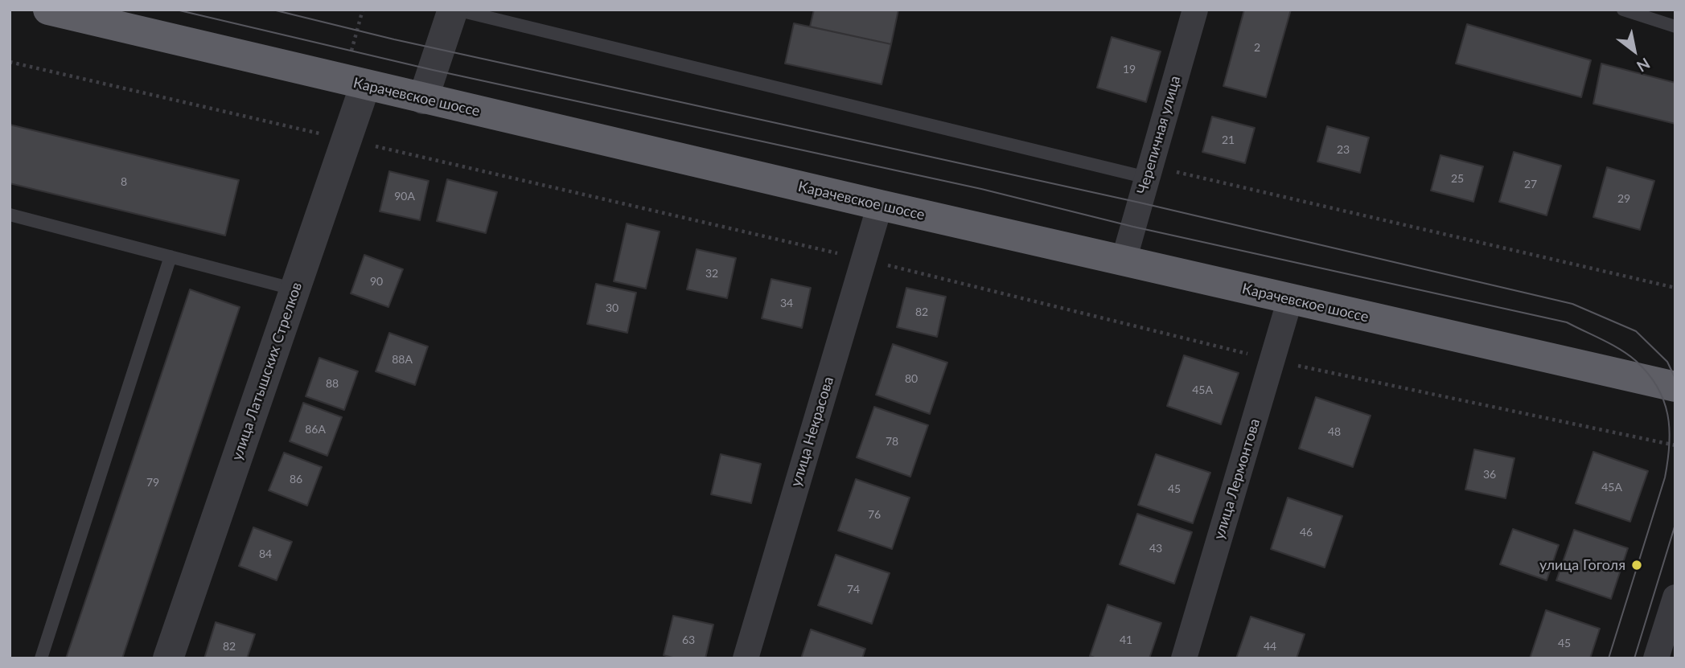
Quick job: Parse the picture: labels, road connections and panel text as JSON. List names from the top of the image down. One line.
{"streets":{"highway":["Карачевское шоссе"],"street":["Черепичная улица","улица Латышских Стрелков","улица Некрасова","улица Лермонтова"]},"crossings":[["Карачевское шоссе","Черепичная улица"],["Карачевское шоссе","улица Латышских Стрелков"],["Карачевское шоссе","улица Некрасова"],["Карачевское шоссе","улица Лермонтова"]],"places":["улица Гоголя"],"house_numbers":["2","19","21","23","25","8","27","90А","29","32","90","34","30","82","88А","80","88","45А","86А","48","78","36","86","79","45А","45","76","46","43","84","74","63","41","45","82","44"],"north":"bottom right"}
